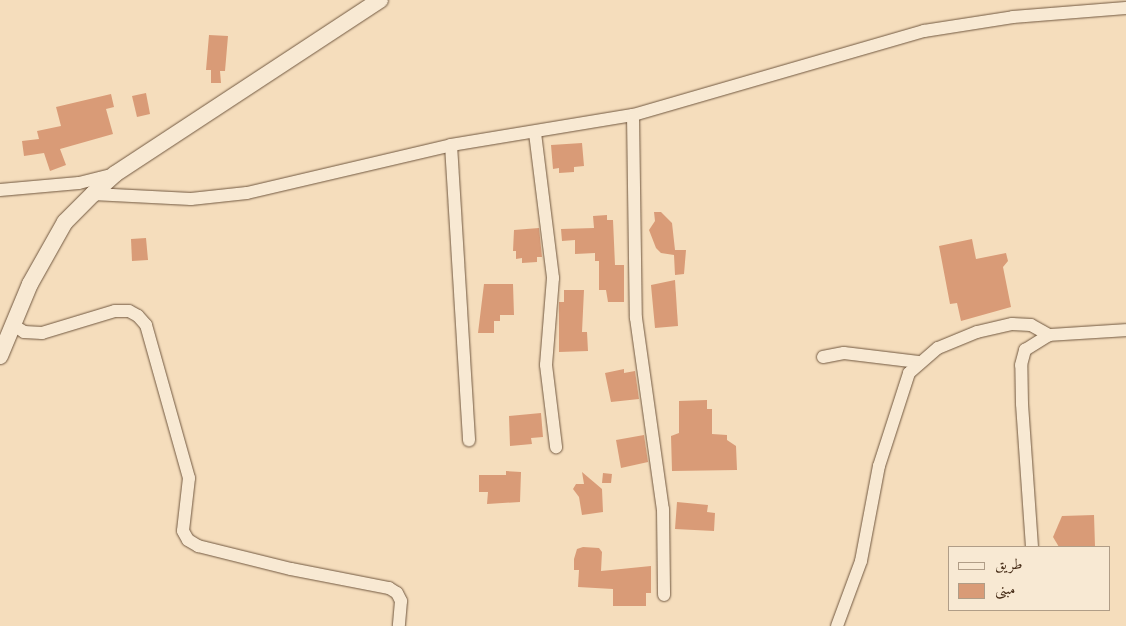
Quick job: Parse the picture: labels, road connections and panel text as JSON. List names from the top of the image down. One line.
{"legend":["طريق","مبنى"]}
